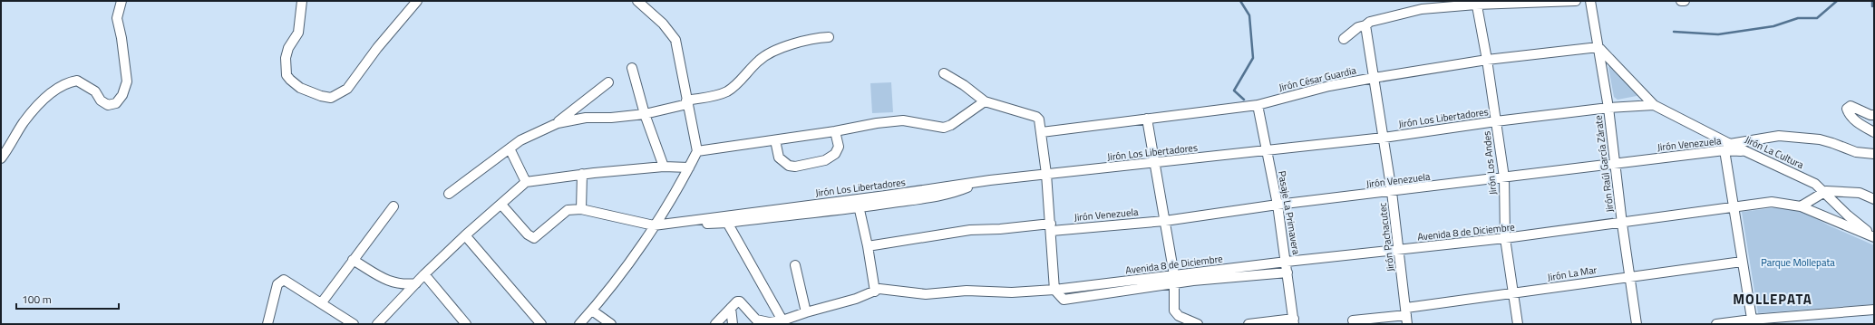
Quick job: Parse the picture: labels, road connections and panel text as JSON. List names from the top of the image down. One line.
{"streets":{"street":["Jirón César Guardia","Jirón Los Libertadores","Jirón Venezuela","Jirón La Cultura","Jirón Los Andes","Jirón Raúl García Zárate","Pasaje La Primavera","Avenida 8 de Diciembre","Jirón Pachacutec","Jirón La Mar"]},"crossings":[["Jirón César Guardia","Jirón Los Andes"],["Jirón César Guardia","Jirón Raúl García Zárate"],["Jirón César Guardia","Pasaje La Primavera"],["Jirón César Guardia","Jirón Pachacutec"],["Jirón Los Libertadores","Jirón La Cultura"],["Jirón Los Libertadores","Jirón Los Andes"],["Jirón Los Libertadores","Jirón Raúl García Zárate"],["Jirón Los Libertadores","Pasaje La Primavera"],["Jirón Los Libertadores","Jirón Pachacutec"],["Jirón Venezuela","Jirón La Cultura"],["Jirón Venezuela","Jirón Los Andes"],["Jirón Venezuela","Jirón Raúl García Zárate"],["Jirón Venezuela","Pasaje La Primavera"],["Jirón Venezuela","Jirón Pachacutec"],["Jirón La Cultura","Avenida 8 de Diciembre"],["Jirón Los Andes","Avenida 8 de Diciembre"],["Jirón Los Andes","Jirón La Mar"],["Jirón Raúl García Zárate","Avenida 8 de Diciembre"],["Jirón Raúl García Zárate","Jirón La Mar"],["Pasaje La Primavera","Avenida 8 de Diciembre"],["Avenida 8 de Diciembre","Jirón Pachacutec"],["Jirón Pachacutec","Jirón La Mar"]],"districts":["MOLLEPATA"],"parks":["Parque Mollepata"],"scale_bar":"100 m"}
